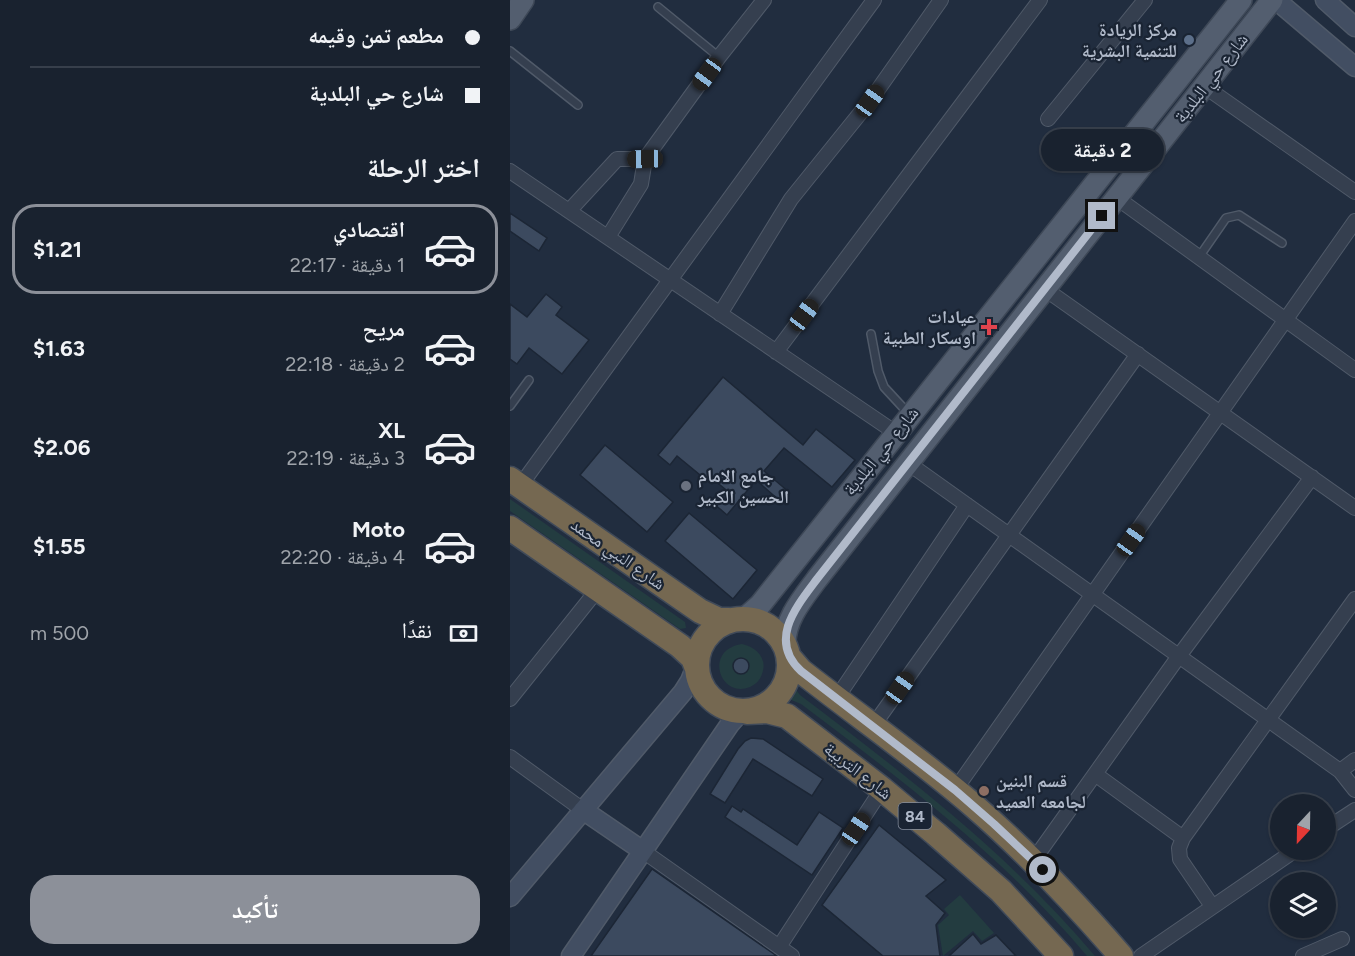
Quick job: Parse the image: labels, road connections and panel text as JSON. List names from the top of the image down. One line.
{"streets":{"highway":["شارع النبي محمد","شارع التربية","84"],"main road":["شارع حي البلدية"]},"crossings":[["شارع حي البلدية","شارع النبي محمد"],["شارع حي البلدية","شارع التربية"],["شارع حي البلدية","84"],["شارع النبي محمد","شارع التربية"],["شارع النبي محمد","84"],["شارع التربية","84"]],"places":{"other":["مركز الريادة للتنمية البشرية","جامع الامام الحسين الكبير","قسم البنين لجامعه العميد"],"health":["عيادات اوسكار الطبية"]},"north":"bottom","page":{"banner":["مطعم تمن وقيمه","شارع حي البلدية"],"bubble":"2 دقيقة","heading":"اختر الرحلة","list":[{"name":"اقتصادي","note":"1 دقيقة · 22:17","value":"$1.21"},{"name":"مريح","note":"2 دقيقة · 22:18","value":"$1.63"},{"name":"XL","note":"3 دقيقة · 22:19","value":"$2.06"},{"name":"Moto","note":"4 دقيقة · 22:20","value":"$1.55"}],"pay":["نقدًا","500 m"],"buttons":"تأكيد"}}
